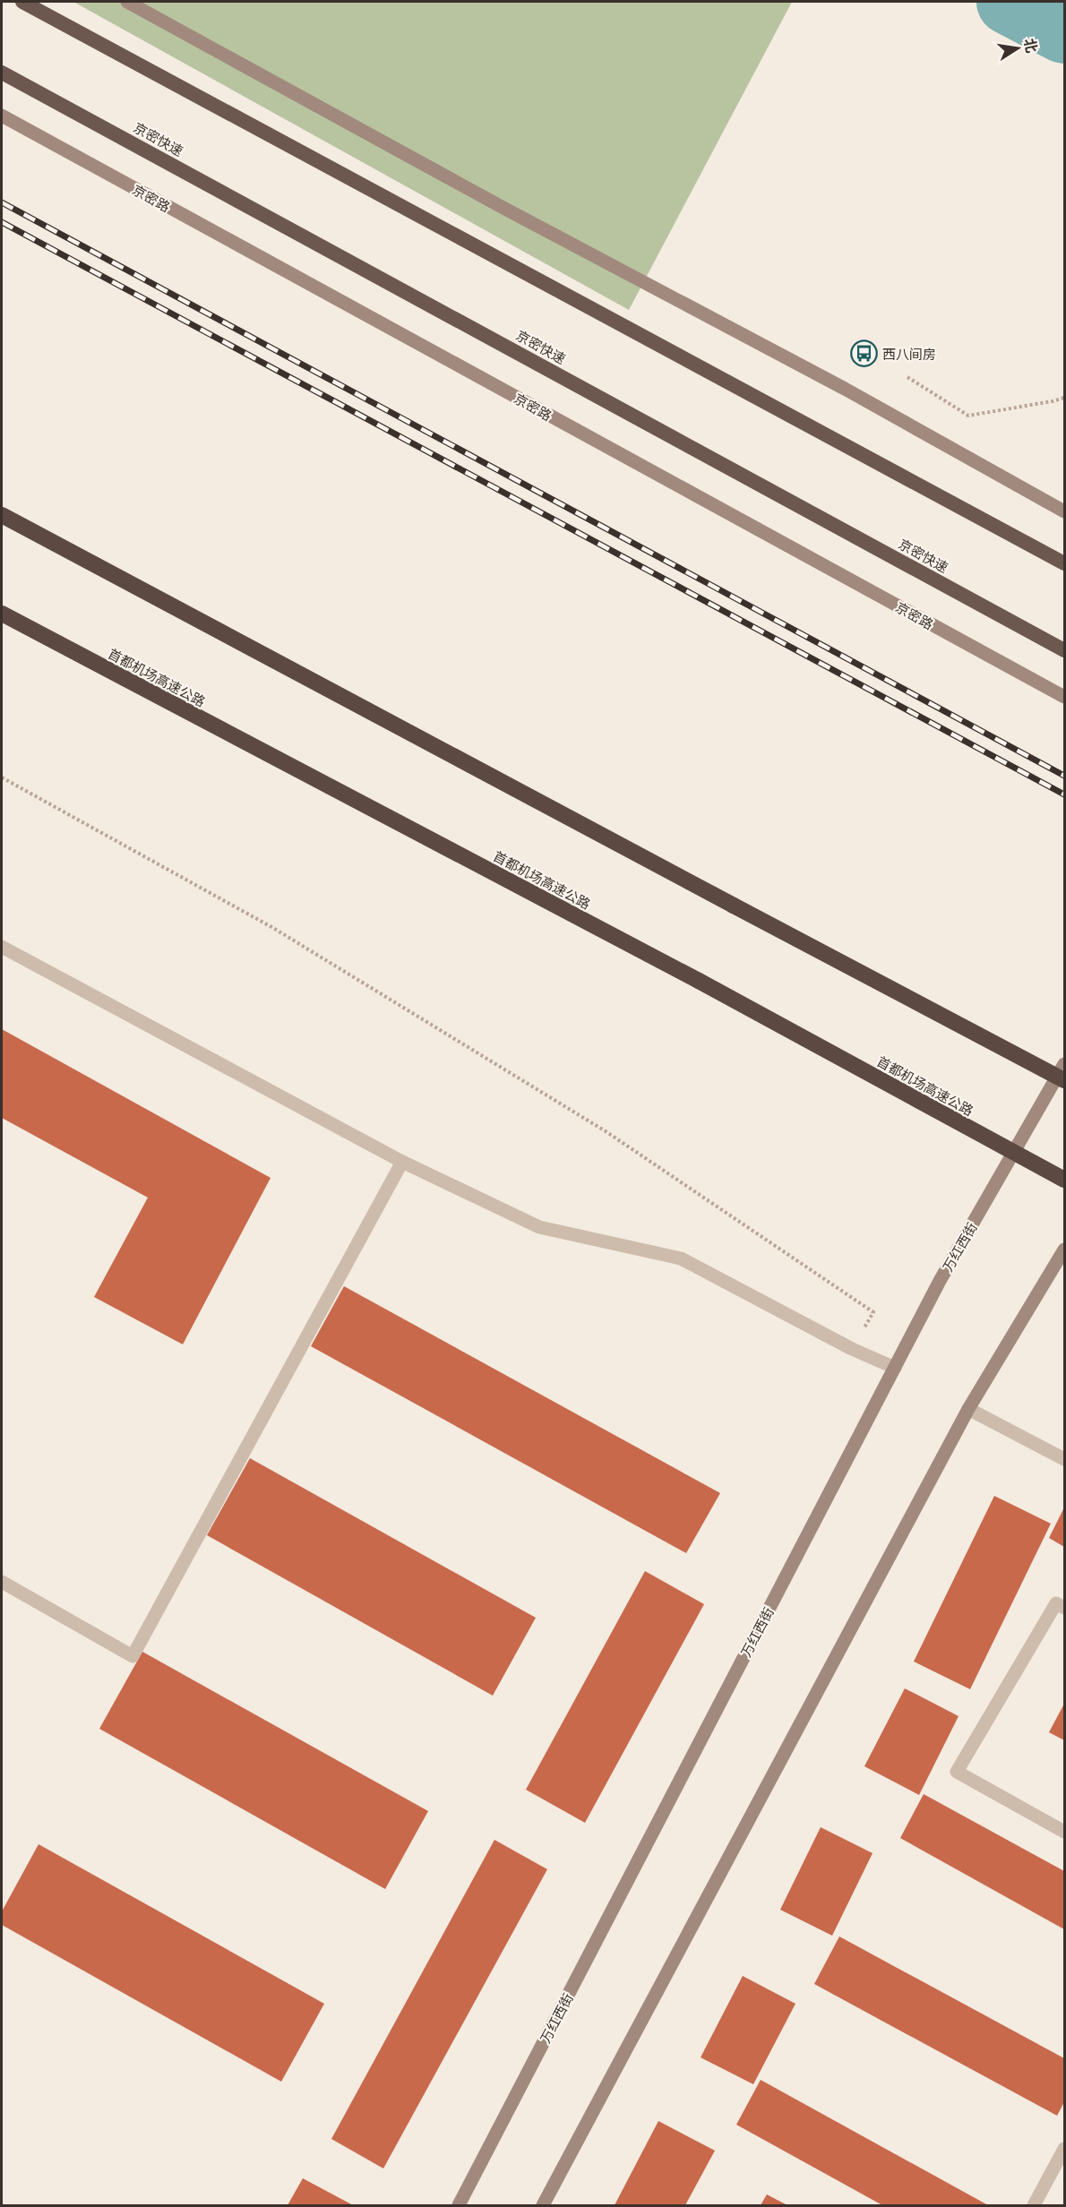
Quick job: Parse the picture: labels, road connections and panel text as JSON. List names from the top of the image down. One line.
{"streets":{"highway":["京密快速","首都机场高速公路"],"main road":["京密路","万红西街"]},"places":{"bus stop":["西八间房"]},"north":"right"}
